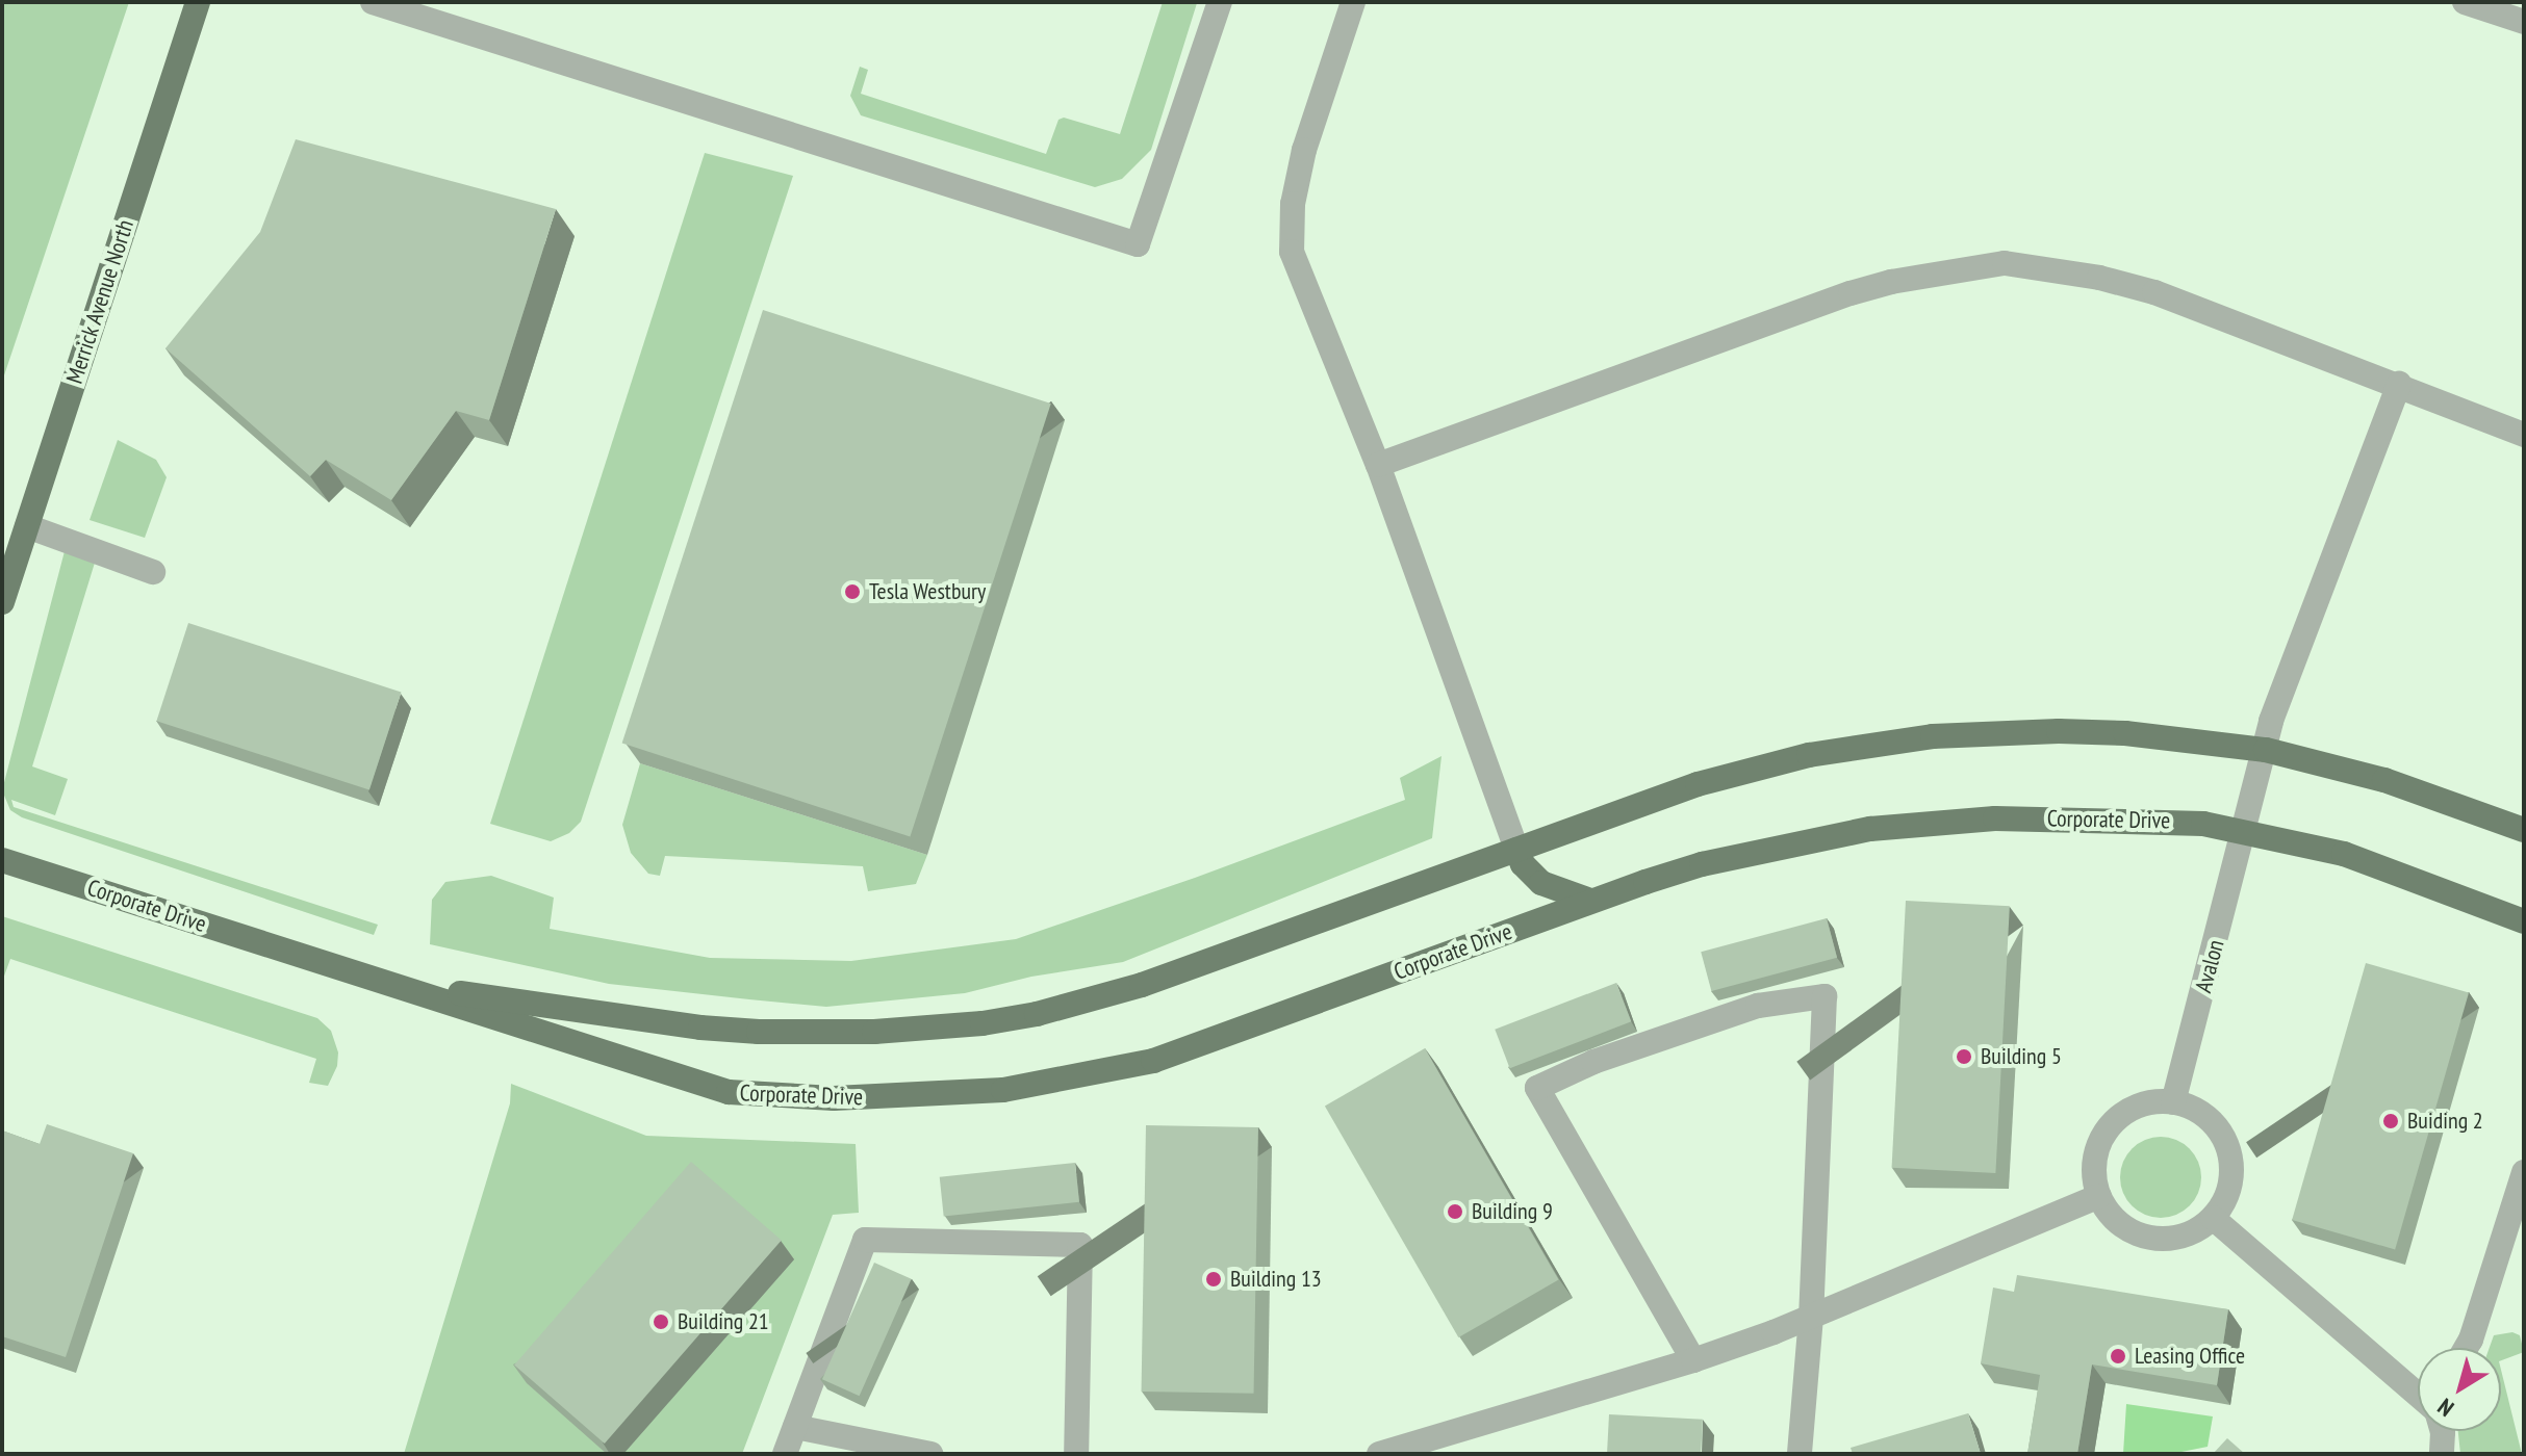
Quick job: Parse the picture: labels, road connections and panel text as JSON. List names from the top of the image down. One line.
{"streets":{"main road":["Merrick Avenue North","Corporate Drive"],"street":["Avalon"]},"crossings":[["Corporate Drive","Avalon"]],"places":["Tesla Westbury","Building 5","Buiding 2","Building 9","Building 13","Building 21","Leasing Office"],"north":"bottom left"}
